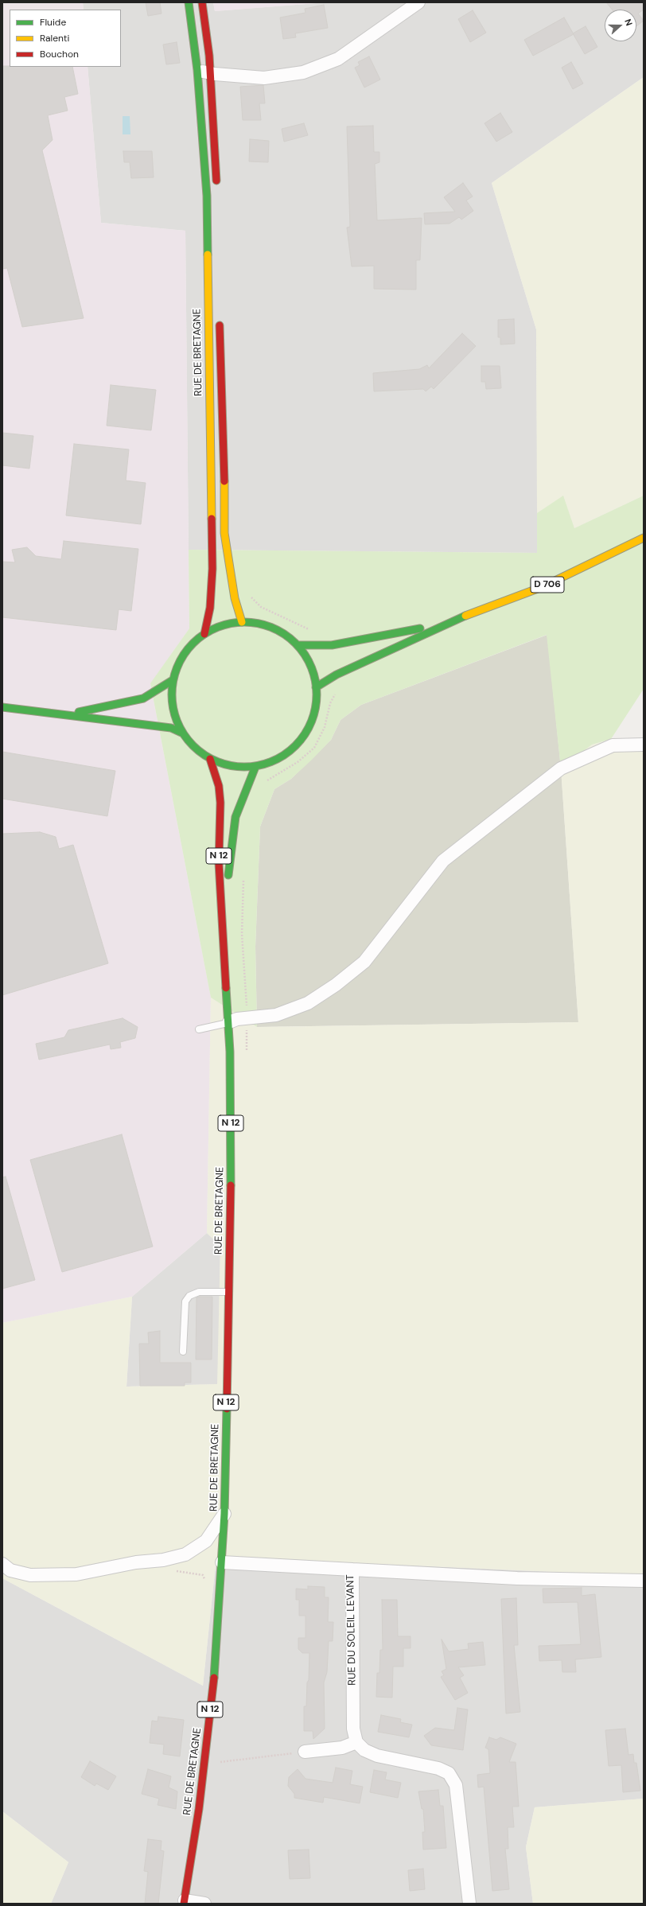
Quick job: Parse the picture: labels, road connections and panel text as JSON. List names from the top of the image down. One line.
{"streets":{"main road":["RUE DE BRETAGNE","D 706","N 12"],"street":["RUE DU SOLEIL LEVANT"]},"crossings":[["RUE DE BRETAGNE","RUE DU SOLEIL LEVANT"]],"legend":["Fluide","Ralenti","Bouchon"],"north":"right"}
